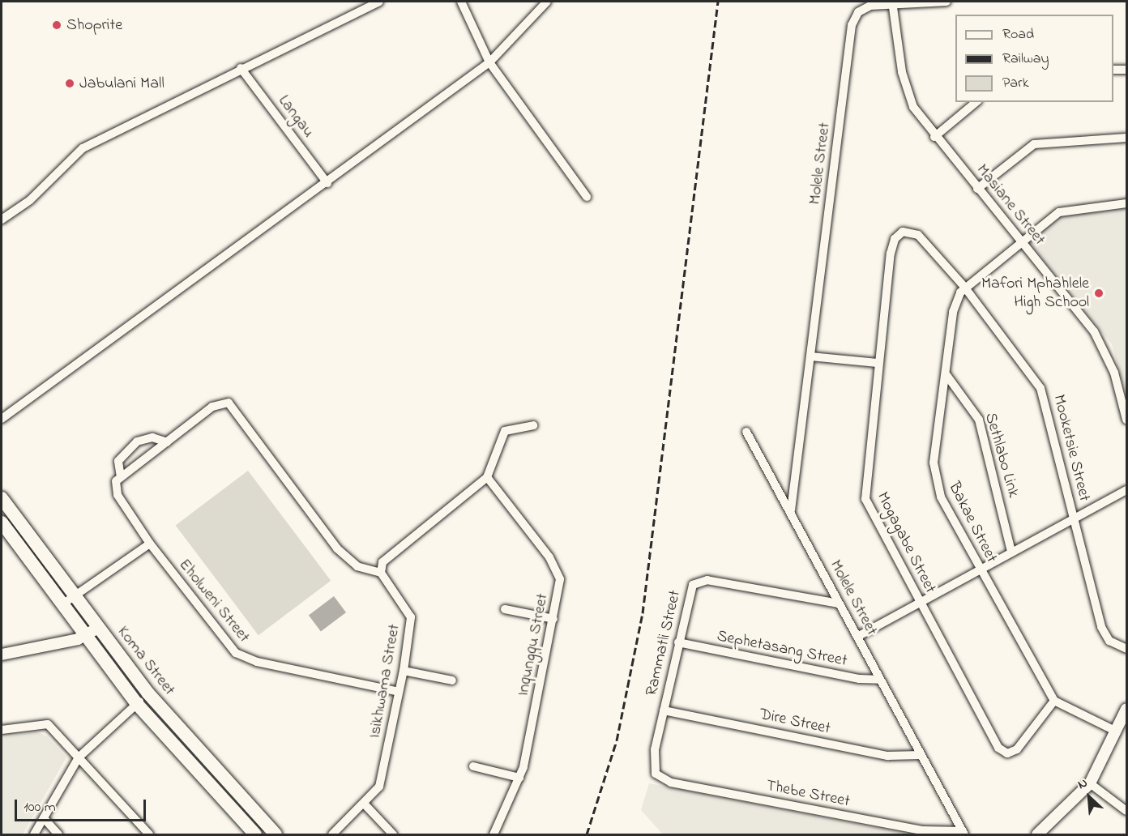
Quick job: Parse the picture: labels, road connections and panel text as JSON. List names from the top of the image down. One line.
{"streets":{"main road":["Koma Street"],"street":["Langau","Molele Street","Masiane Street","Mooketsie Street","Sethlabo Link","Bakae Street","Mogagabe Street","Eholweni Street","Rammatli Street","Inqungqu Street","Sephetasang Street","Isikhwama Street","Dire Street","Thebe Street"]},"crossings":[["Molele Street","Masiane Street"],["Molele Street","Rammatli Street"],["Molele Street","Sephetasang Street"],["Molele Street","Dire Street"],["Molele Street","Thebe Street"],["Masiane Street","Bakae Street"],["Mooketsie Street","Bakae Street"],["Mooketsie Street","Mogagabe Street"],["Sethlabo Link","Bakae Street"],["Bakae Street","Mogagabe Street"],["Eholweni Street","Isikhwama Street"],["Rammatli Street","Sephetasang Street"],["Rammatli Street","Dire Street"],["Rammatli Street","Thebe Street"]],"places":["Shoprite","Jabulani Mall","Mafori Mphahlele High School"],"legend":["Road","Railway","Park"],"scale_bar":"100 m","north":"top left"}
